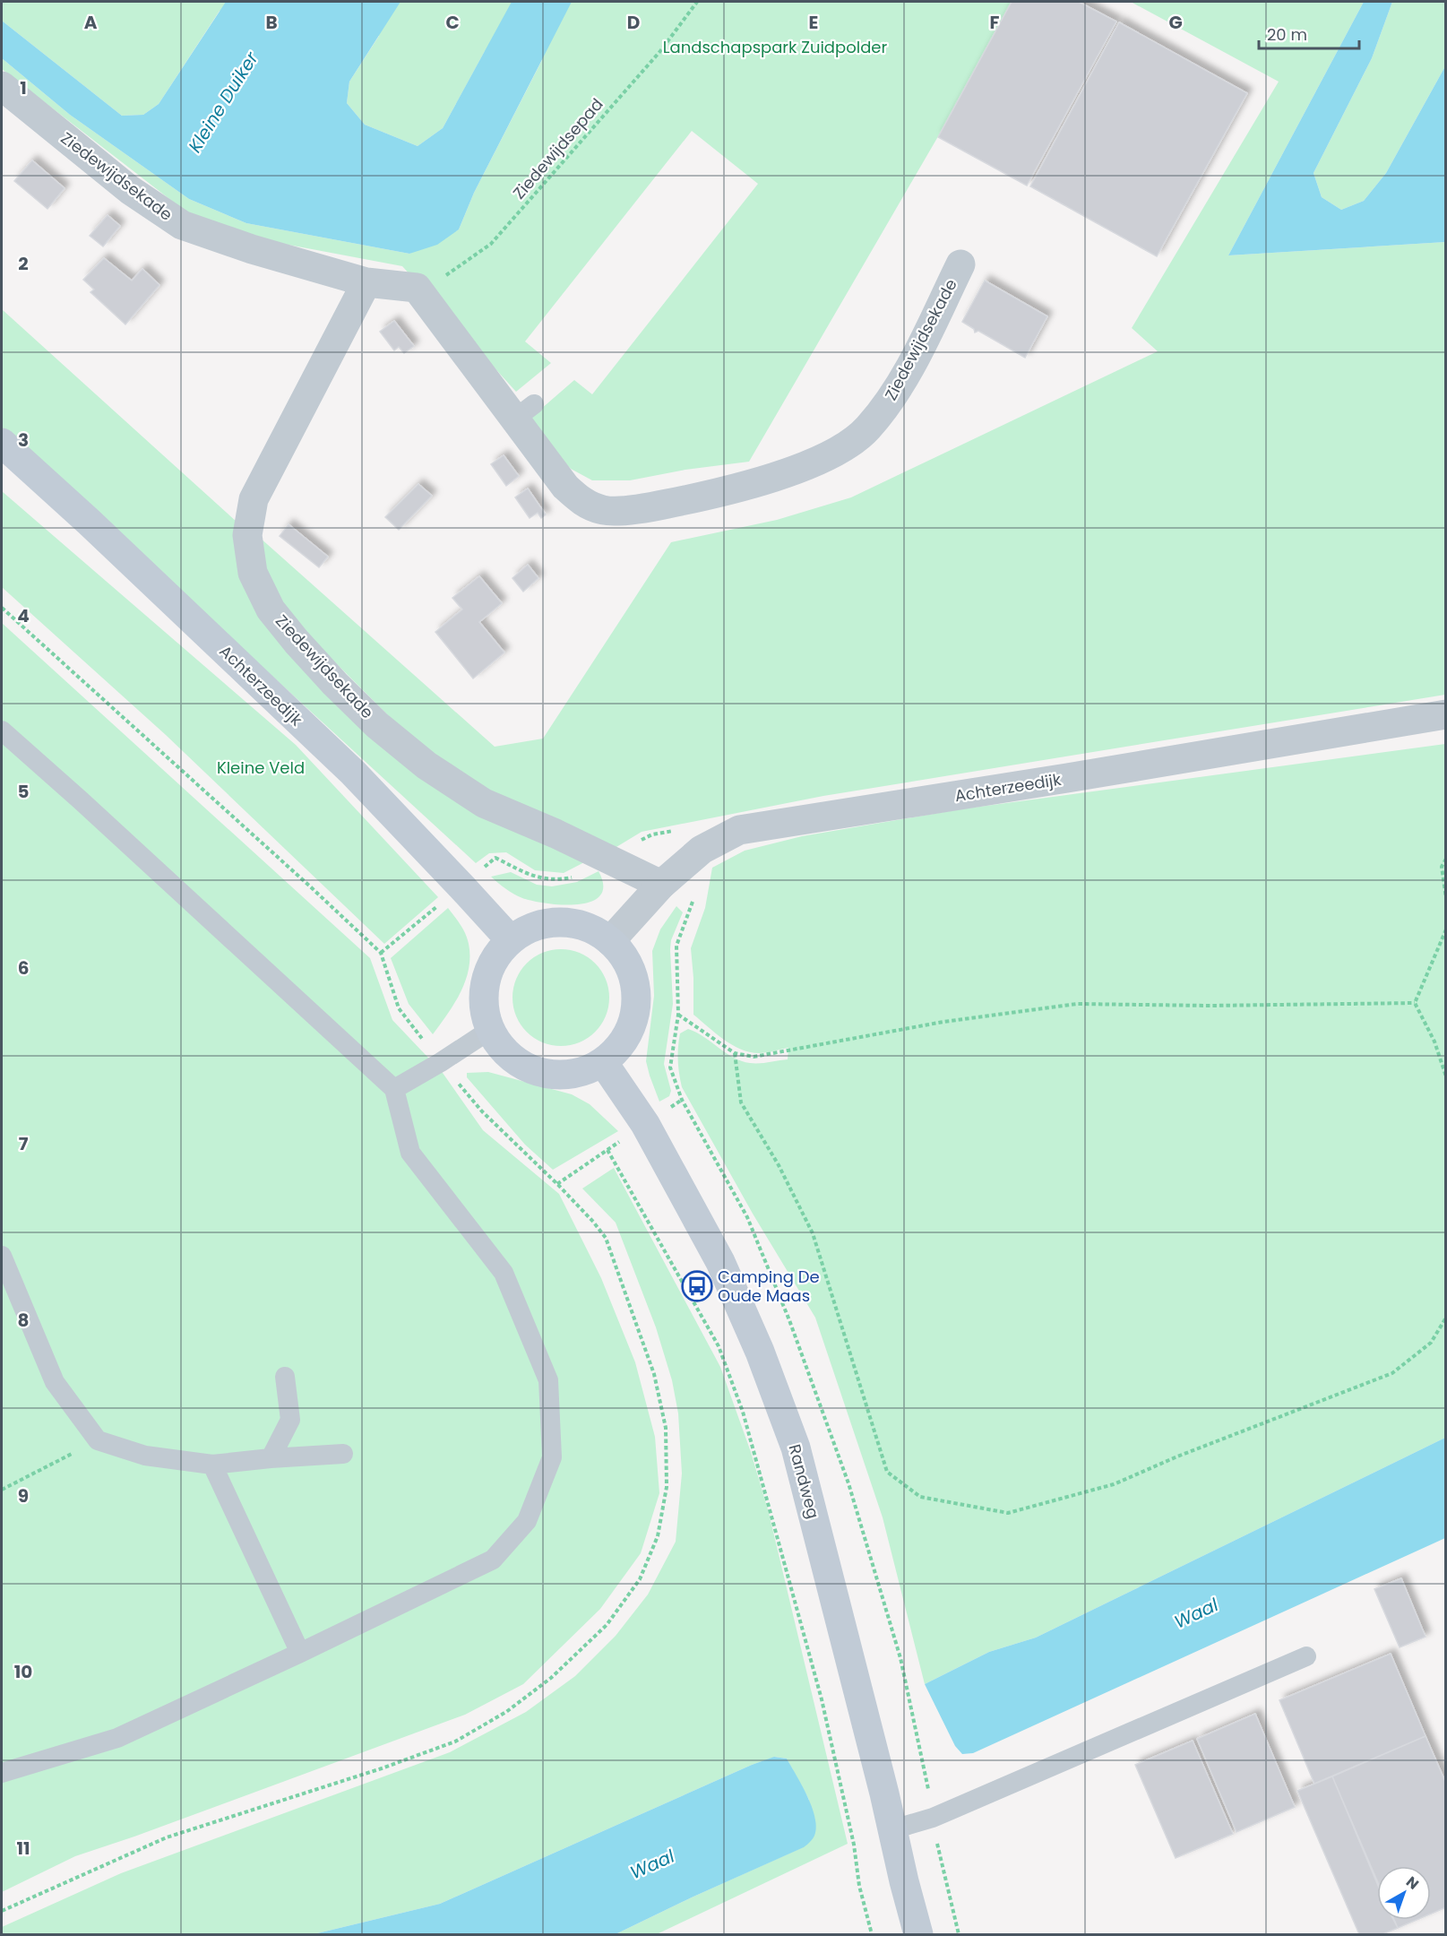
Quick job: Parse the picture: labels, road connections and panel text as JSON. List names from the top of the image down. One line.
{"streets":{"main road":["Achterzeedijk","Randweg"],"street":["Ziedewijdsekade"],"path":["Ziedewijdsepad"]},"crossings":[["Ziedewijdsepad","Ziedewijdsekade"],["Ziedewijdsekade","Achterzeedijk"],["Achterzeedijk","Randweg"]],"water":["Kleine Duiker","Waal"],"parks":["Landschapspark Zuidpolder","Kleine Veld"],"places":{"bus stop":["Camping De Oude Maas"]},"scale_bar":"20 m","north":"top right","grid":{"columns":["A","B","C","D","E","F","G"],"rows":["1","2","3","4","5","6","7","8","9","10","11"]}}
